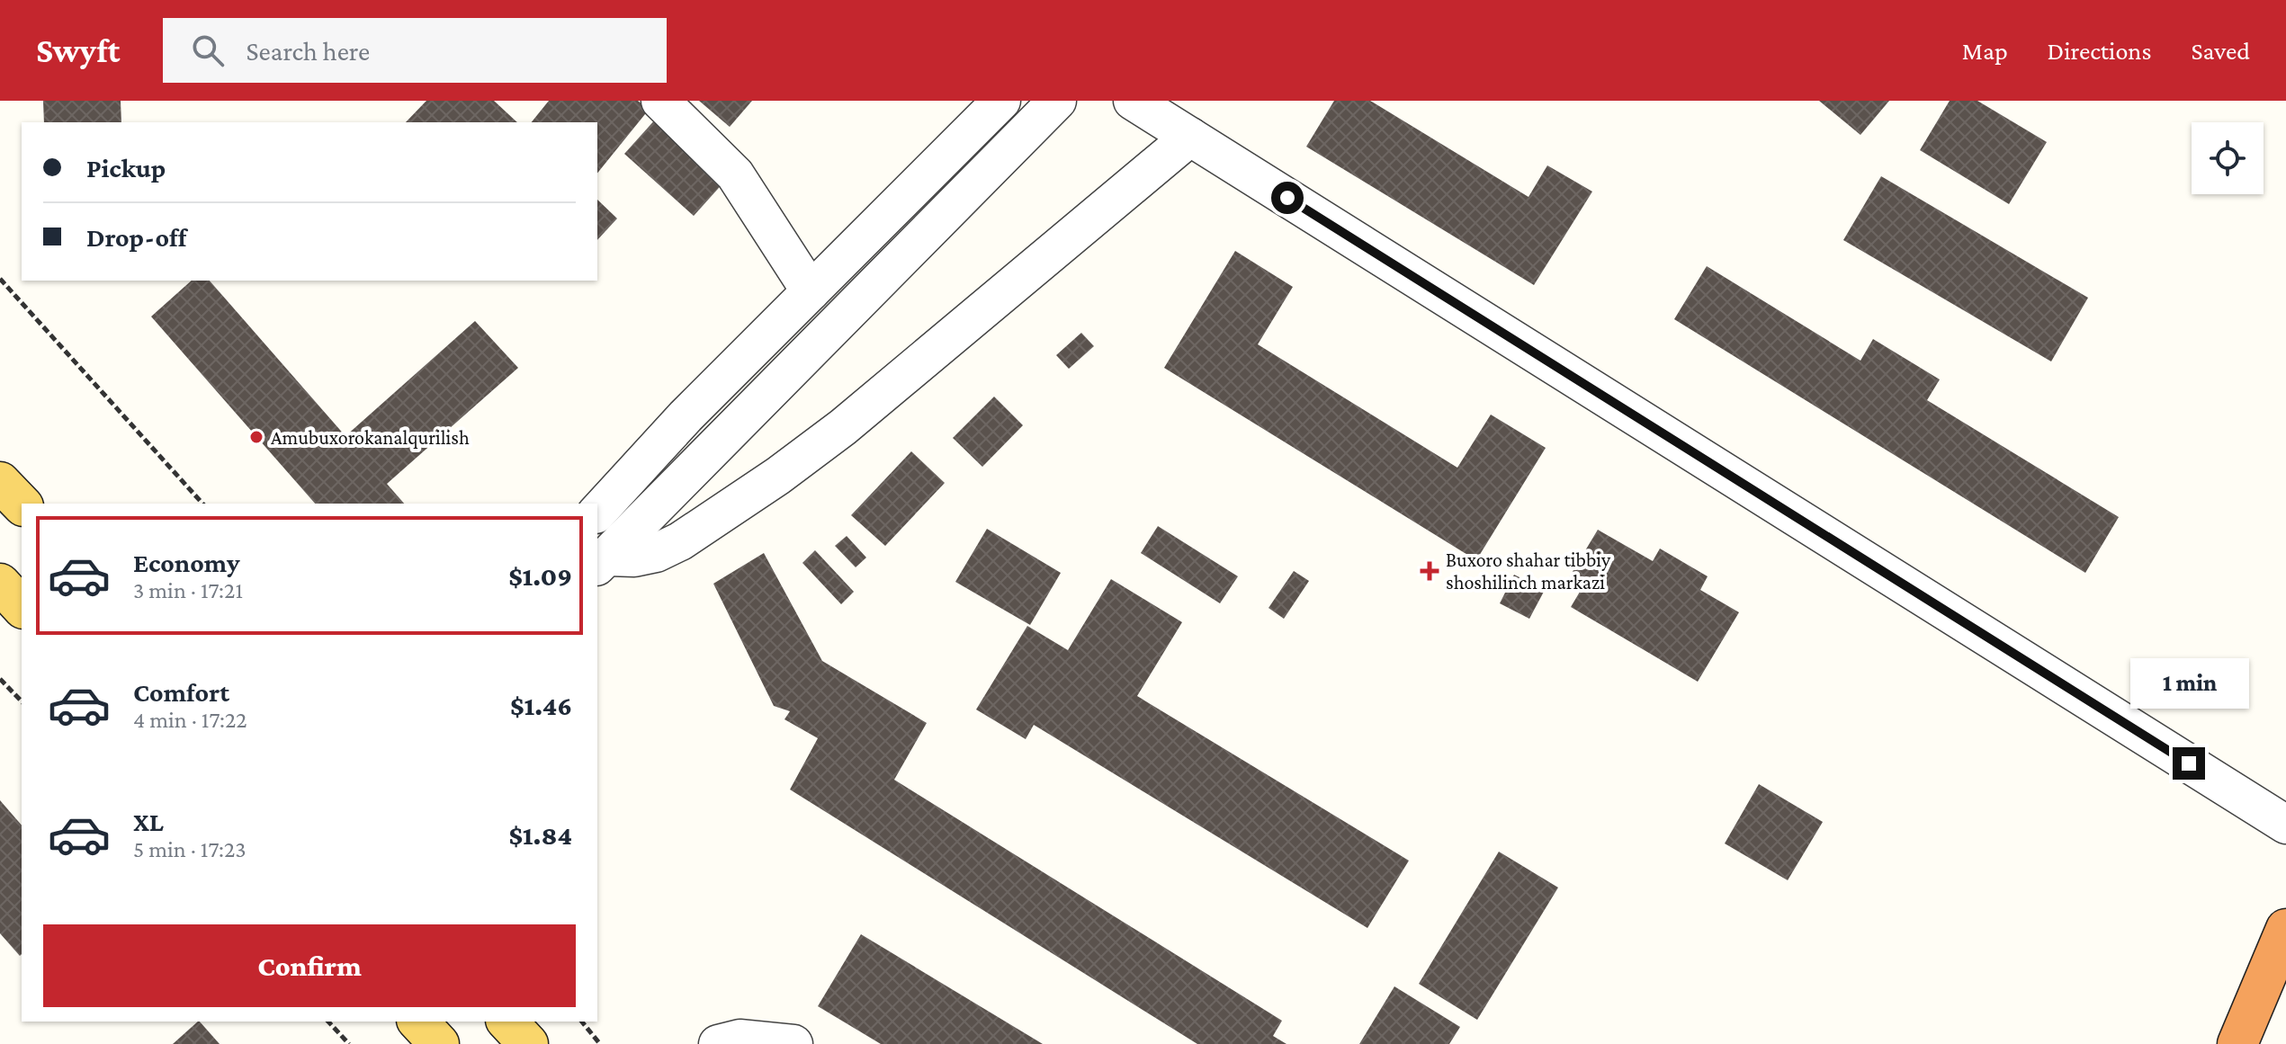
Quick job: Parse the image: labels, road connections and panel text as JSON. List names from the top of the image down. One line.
{"places":{"other":["Amubuxorokanalqurilish"],"health":["Buxoro shahar tibbiy shoshilinch markazi"]},"page":{"header":"Swyft","search":"Search here","nav":["Map","Directions","Saved"],"banner":["Pickup","Drop-off"],"list":[{"name":"Economy","note":"3 min · 17:21","value":"$1.09"},{"name":"Comfort","note":"4 min · 17:22","value":"$1.46"},{"name":"XL","note":"5 min · 17:23","value":"$1.84"}],"bubble":"1 min","buttons":"Confirm"}}
